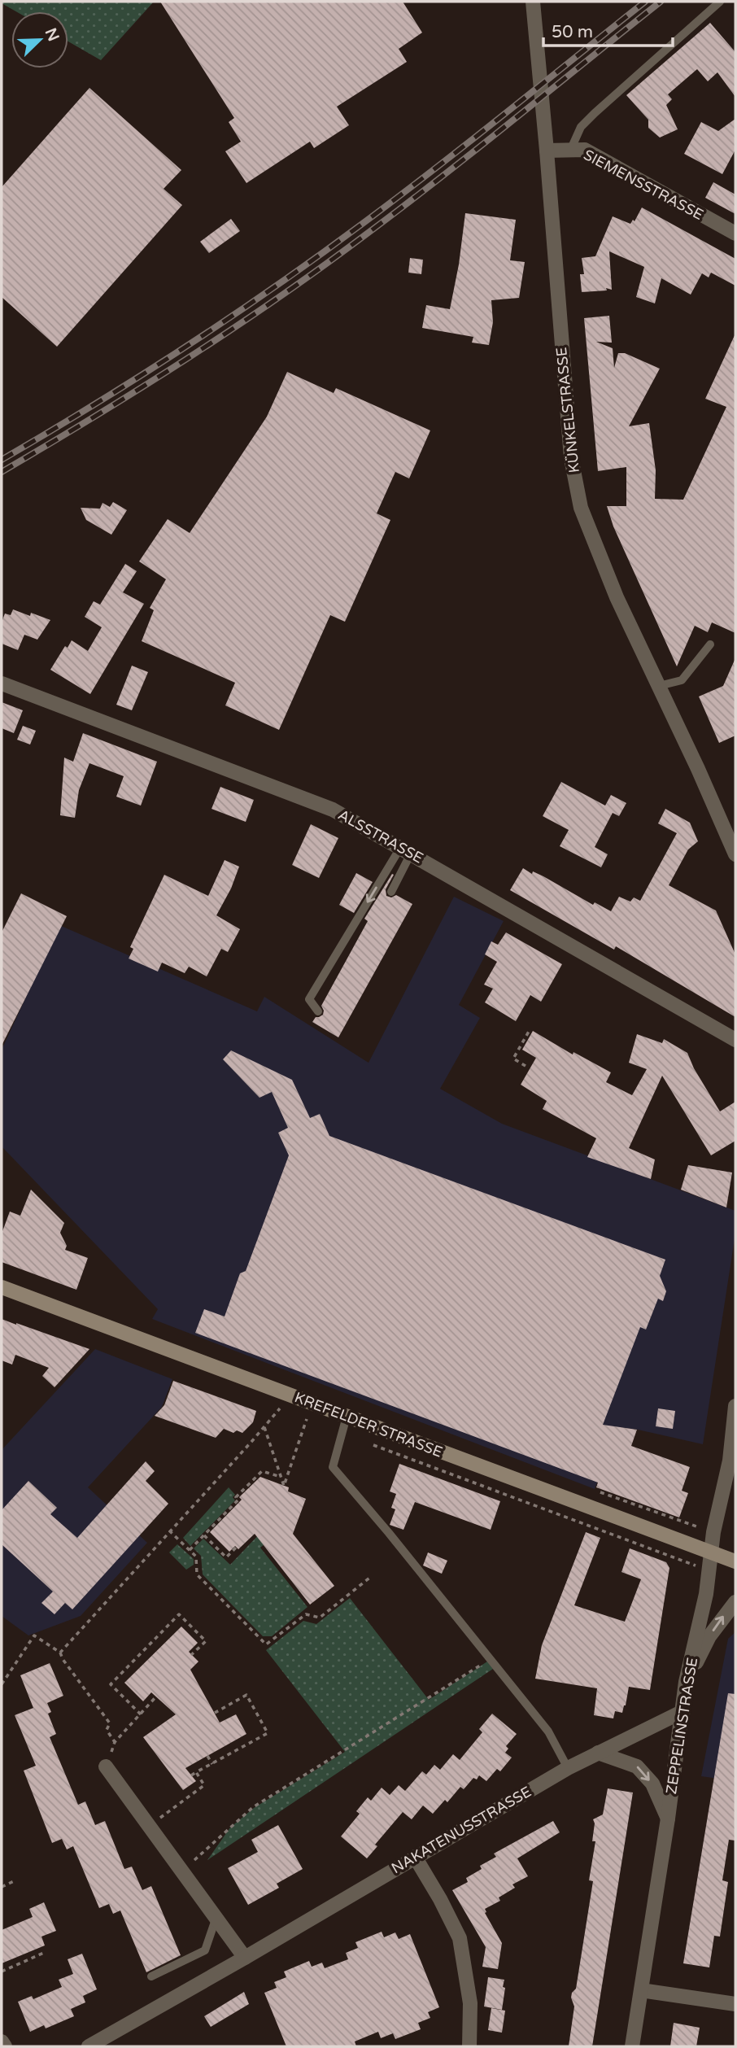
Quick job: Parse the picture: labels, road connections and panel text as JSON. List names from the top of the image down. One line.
{"streets":{"main road":["KREFELDER STRASSE"],"street":["SIEMENSSTRASSE","KÜNKELSTRASSE","ALSSTRASSE","ZEPPELINSTRASSE","NAKATENUSSTRASSE"]},"crossings":[["SIEMENSSTRASSE","KÜNKELSTRASSE"],["KREFELDER STRASSE","ZEPPELINSTRASSE"],["ZEPPELINSTRASSE","NAKATENUSSTRASSE"]],"scale_bar":"50 m","north":"top right"}
